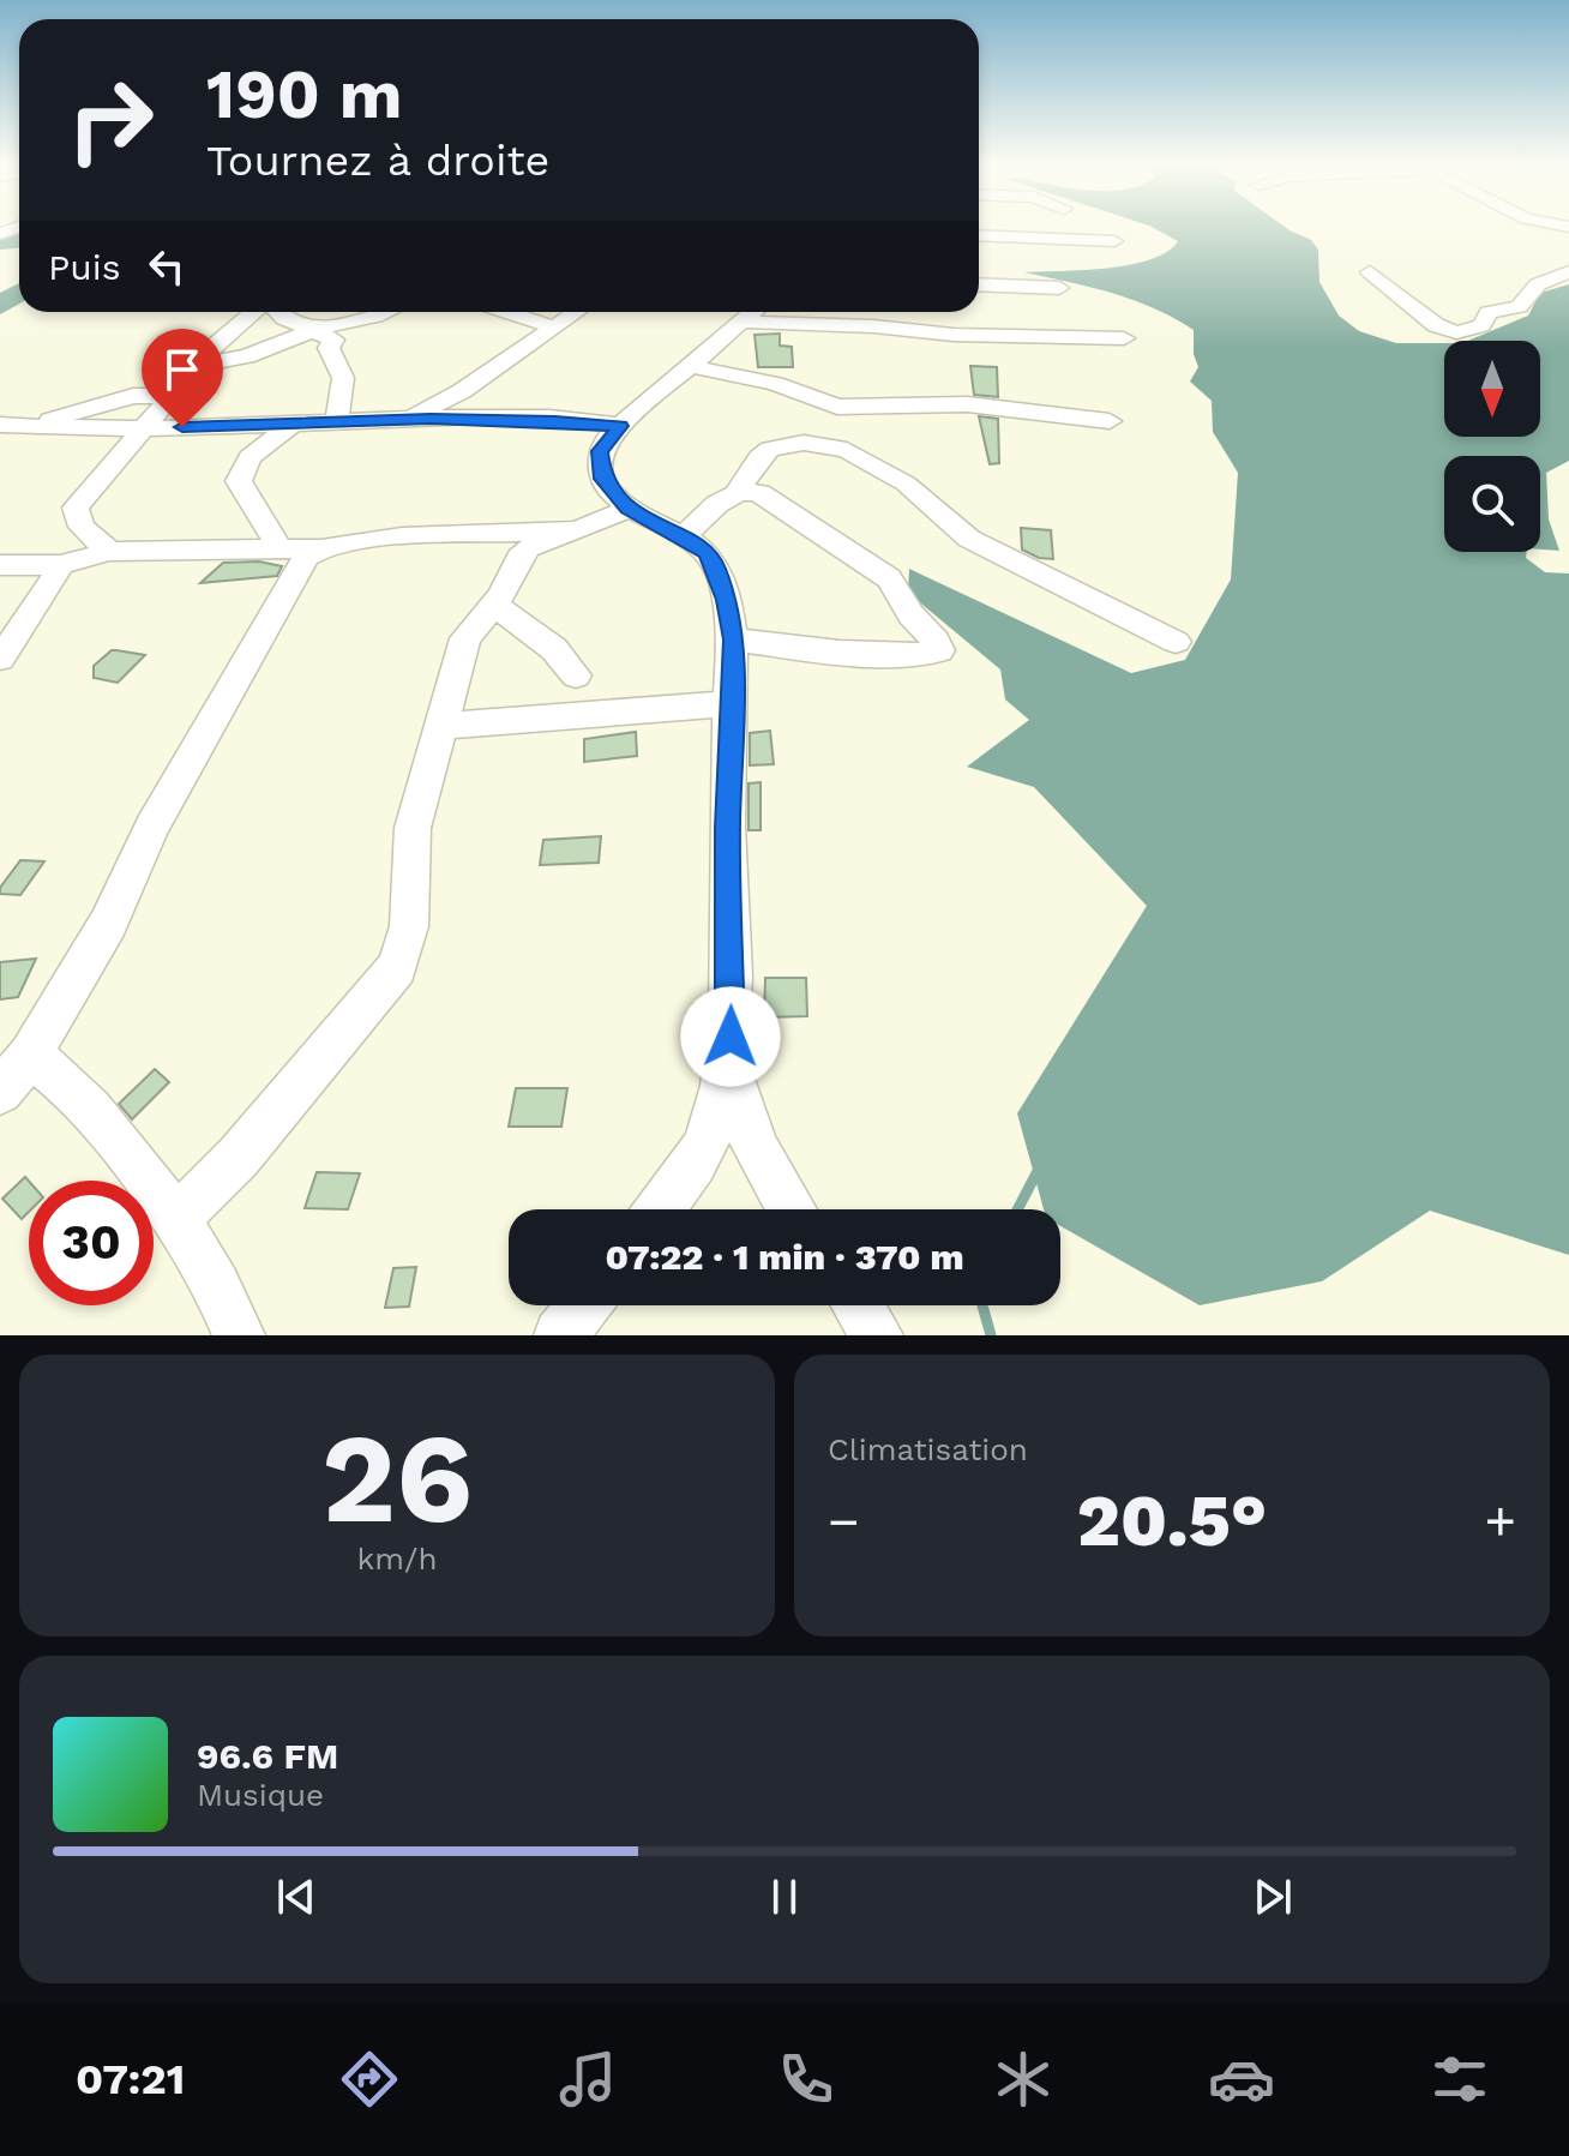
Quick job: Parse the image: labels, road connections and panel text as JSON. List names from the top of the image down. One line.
{"north":"bottom","page":{"turn":["190 m","Tournez à droite"],"then":"Puis","limit":"30","trip":"07:22 · 1 min · 370 m","tile":[["26","km/h"],"Climatisation"],"heat":["−","20.5°","+"],"song":["96.6 FM","Musique"],"tabs":"07:21"}}
